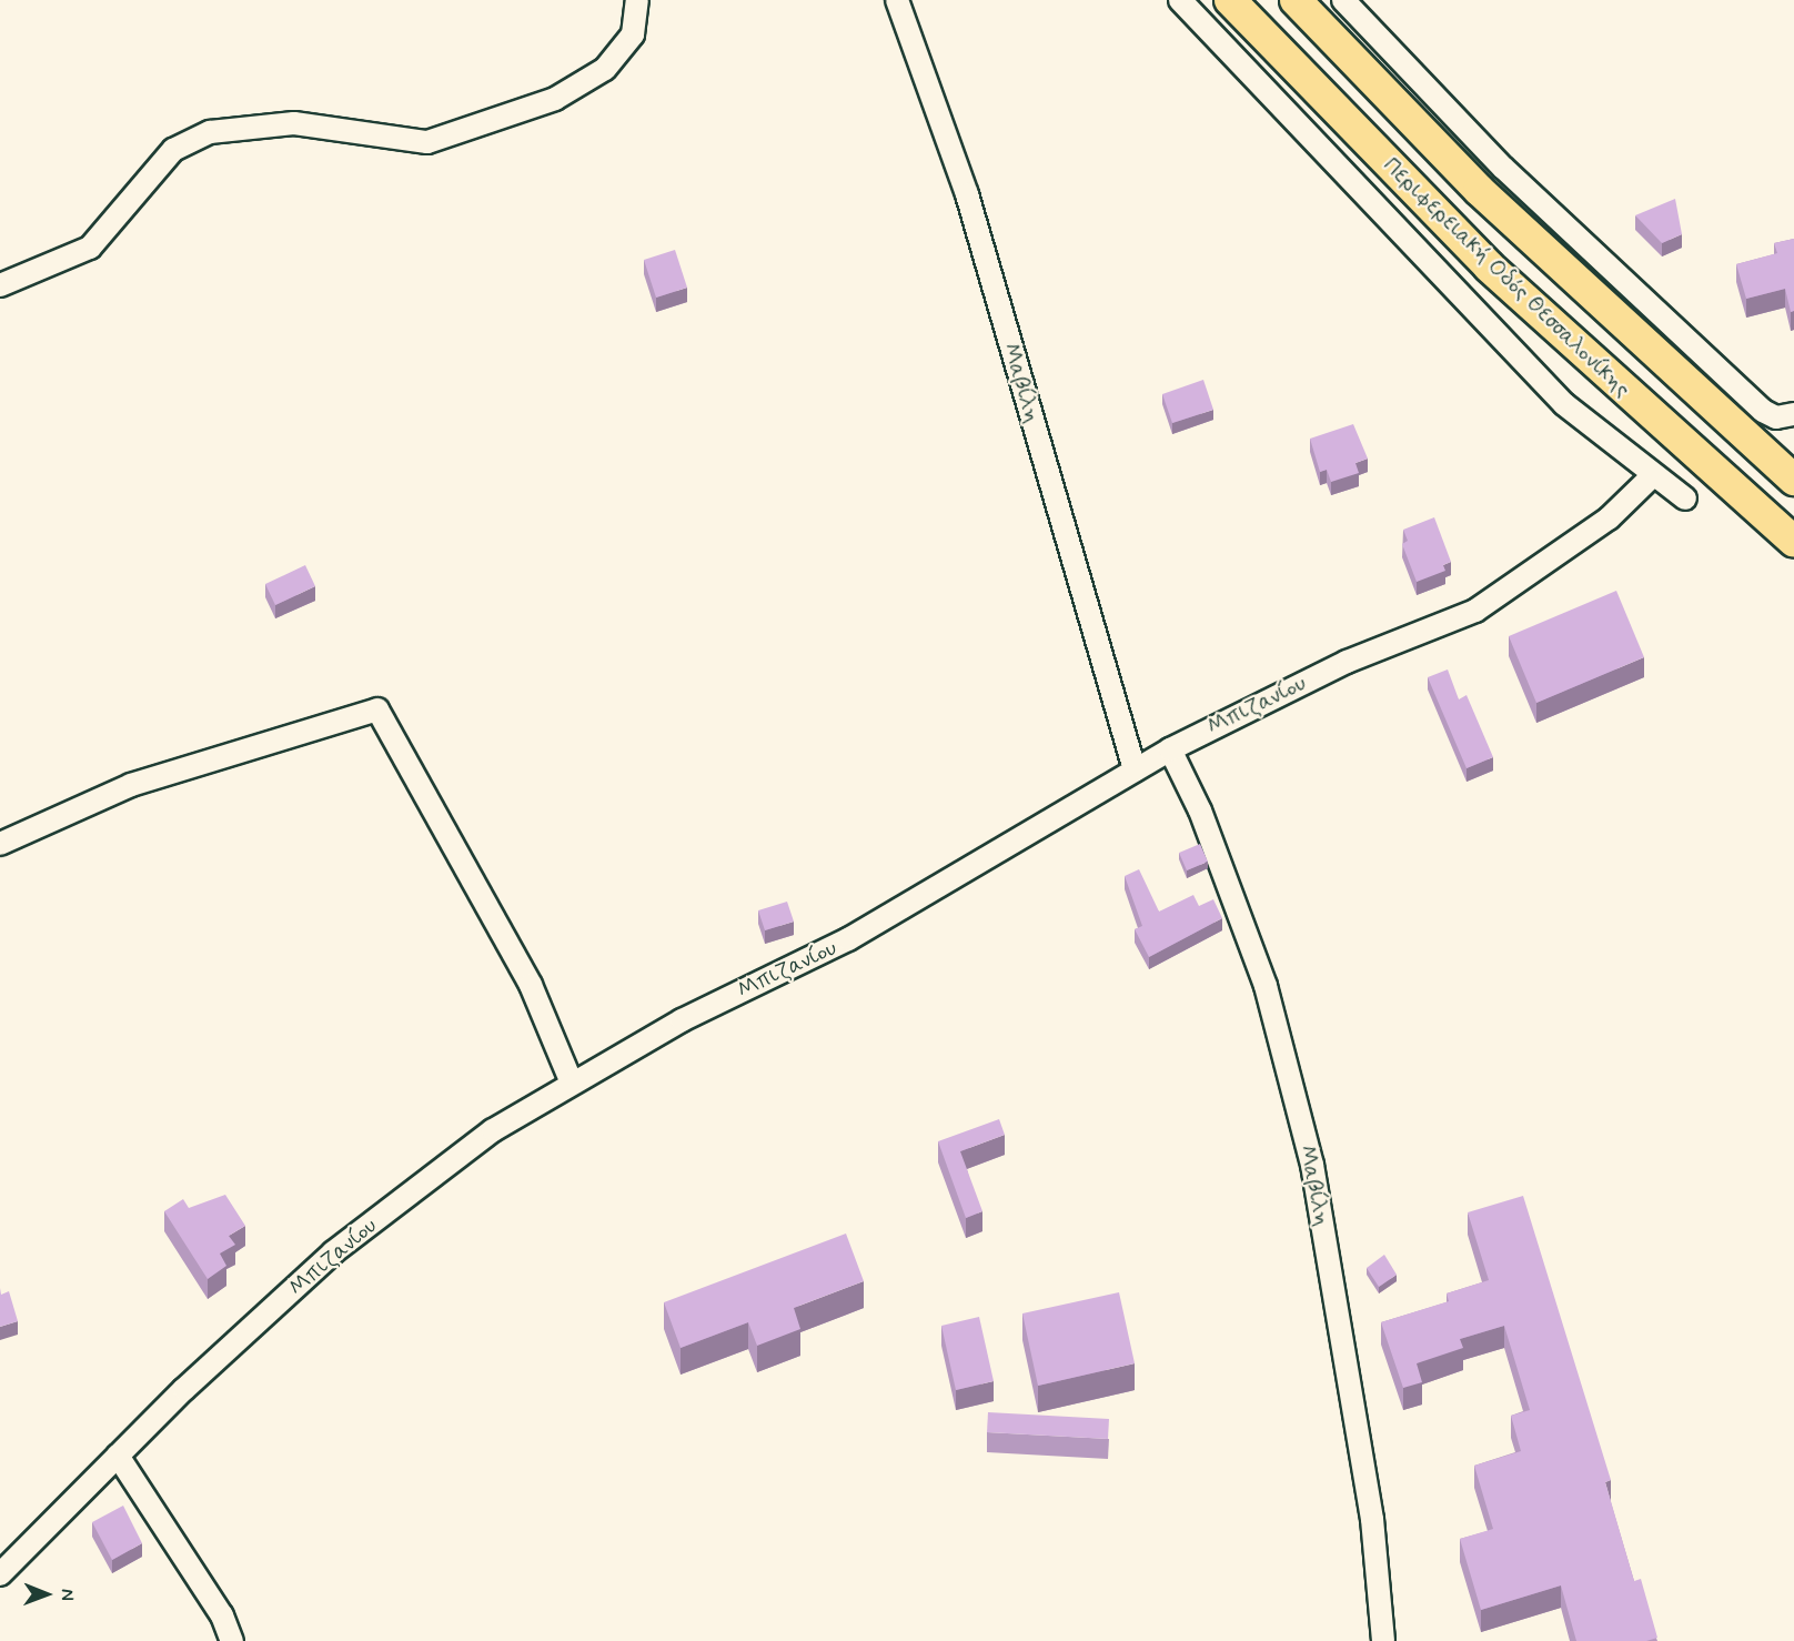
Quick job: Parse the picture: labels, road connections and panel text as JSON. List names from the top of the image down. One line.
{"streets":{"highway":["Περιφερειακή Οδός Θεσσαλονίκης"],"street":["Μαβίλη","Μπιζανίου"]},"crossings":[["Μαβίλη","Μπιζανίου"]],"north":"right"}
